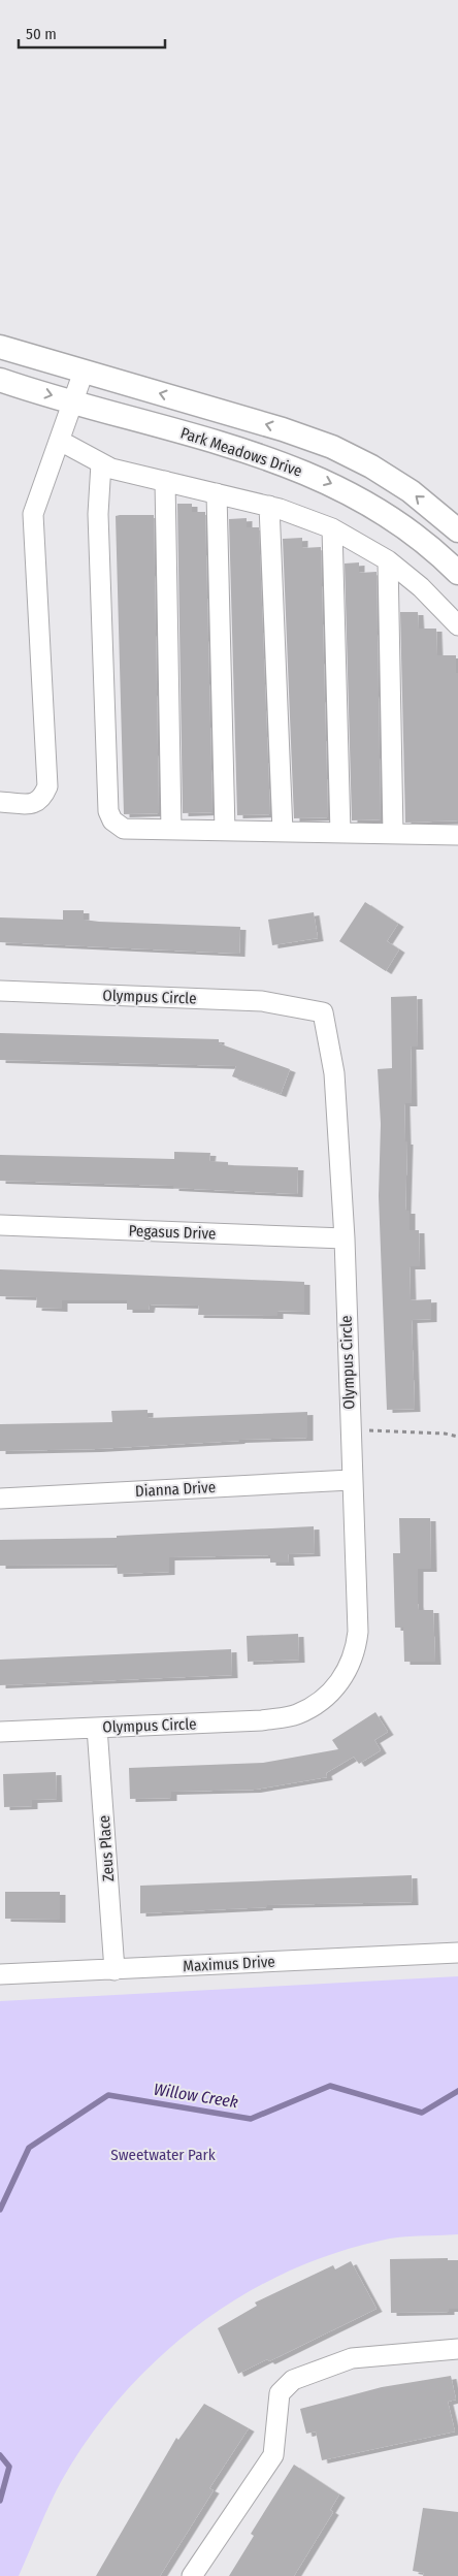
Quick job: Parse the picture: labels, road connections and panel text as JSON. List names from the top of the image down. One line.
{"streets":{"main road":["Park Meadows Drive"],"street":["Olympus Circle","Pegasus Drive","Dianna Drive","Zeus Place","Maximus Drive"]},"crossings":[["Olympus Circle","Pegasus Drive"],["Olympus Circle","Dianna Drive"],["Olympus Circle","Zeus Place"],["Zeus Place","Maximus Drive"]],"water":["Willow Creek"],"parks":["Sweetwater Park"],"scale_bar":"50 m"}
